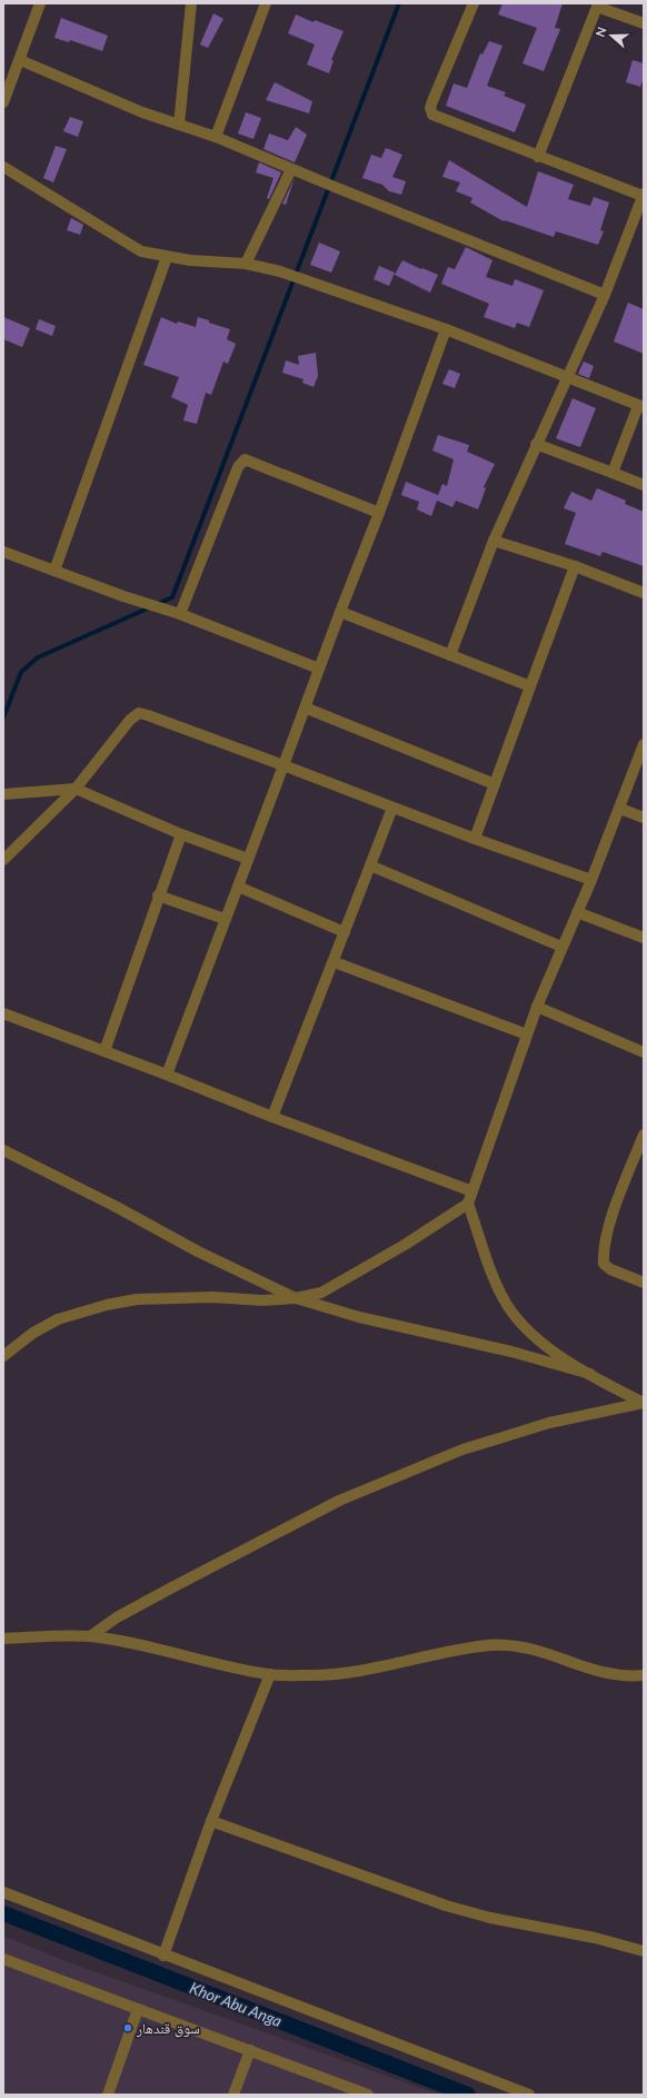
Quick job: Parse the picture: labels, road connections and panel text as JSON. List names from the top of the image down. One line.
{"water":["Khor Abu Anga"],"places":["سوق قندهار"],"north":"left"}
